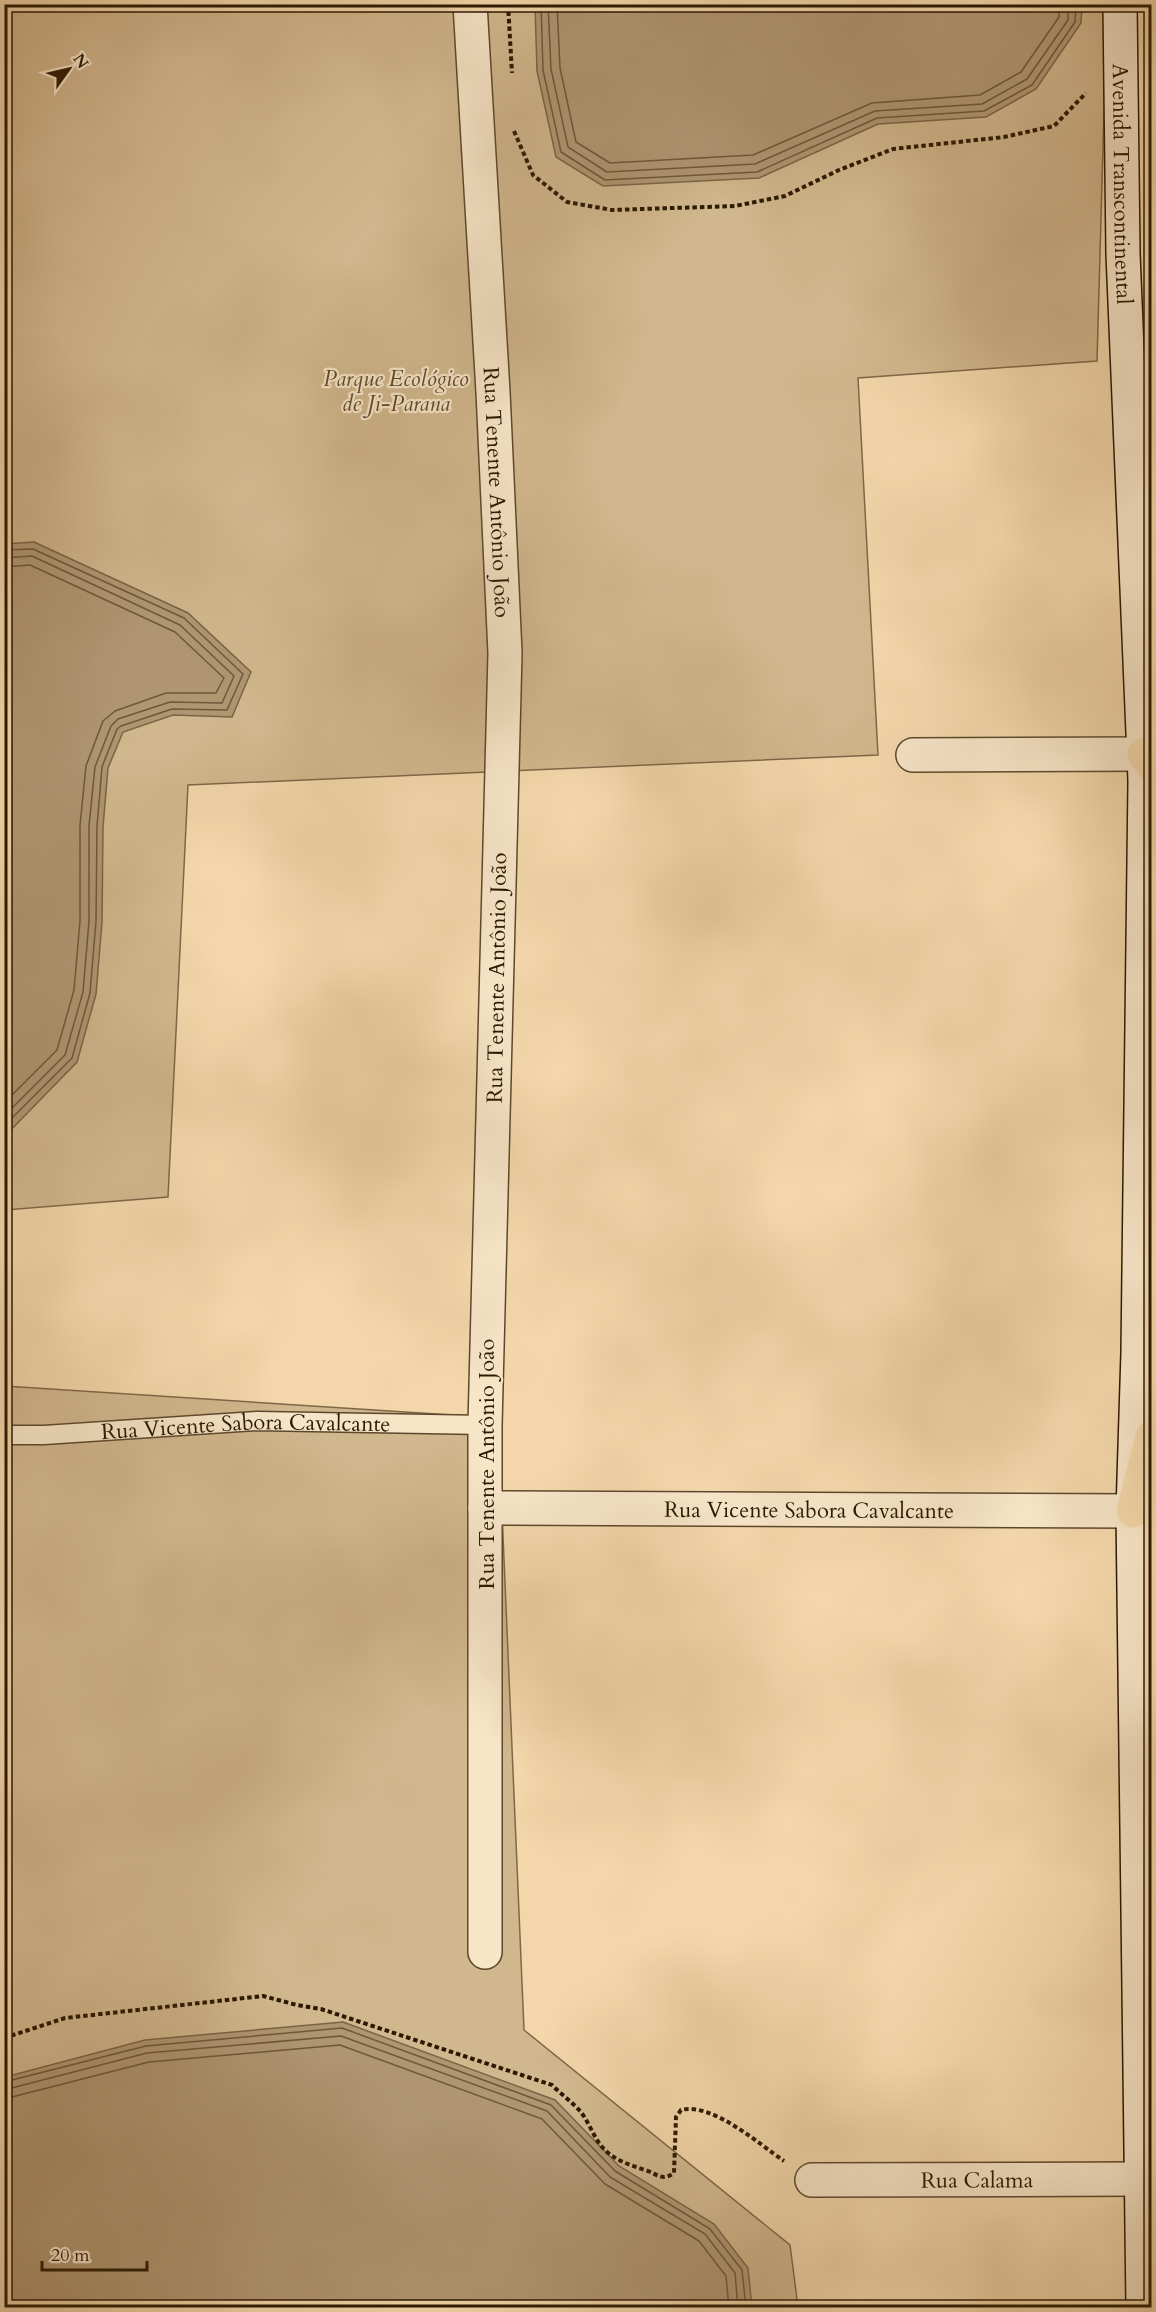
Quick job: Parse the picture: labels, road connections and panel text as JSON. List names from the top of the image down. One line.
{"streets":{"street":["Avenida Transcontinental","Rua Tenente Antônio João","Rua Vicente Sabora Cavalcante","Rua Calama"]},"crossings":[["Avenida Transcontinental","Rua Vicente Sabora Cavalcante"],["Avenida Transcontinental","Rua Calama"],["Rua Tenente Antônio João","Rua Vicente Sabora Cavalcante"]],"parks":["Parque Ecológico de Ji-Parana"],"scale_bar":"20 m","north":"top right"}
